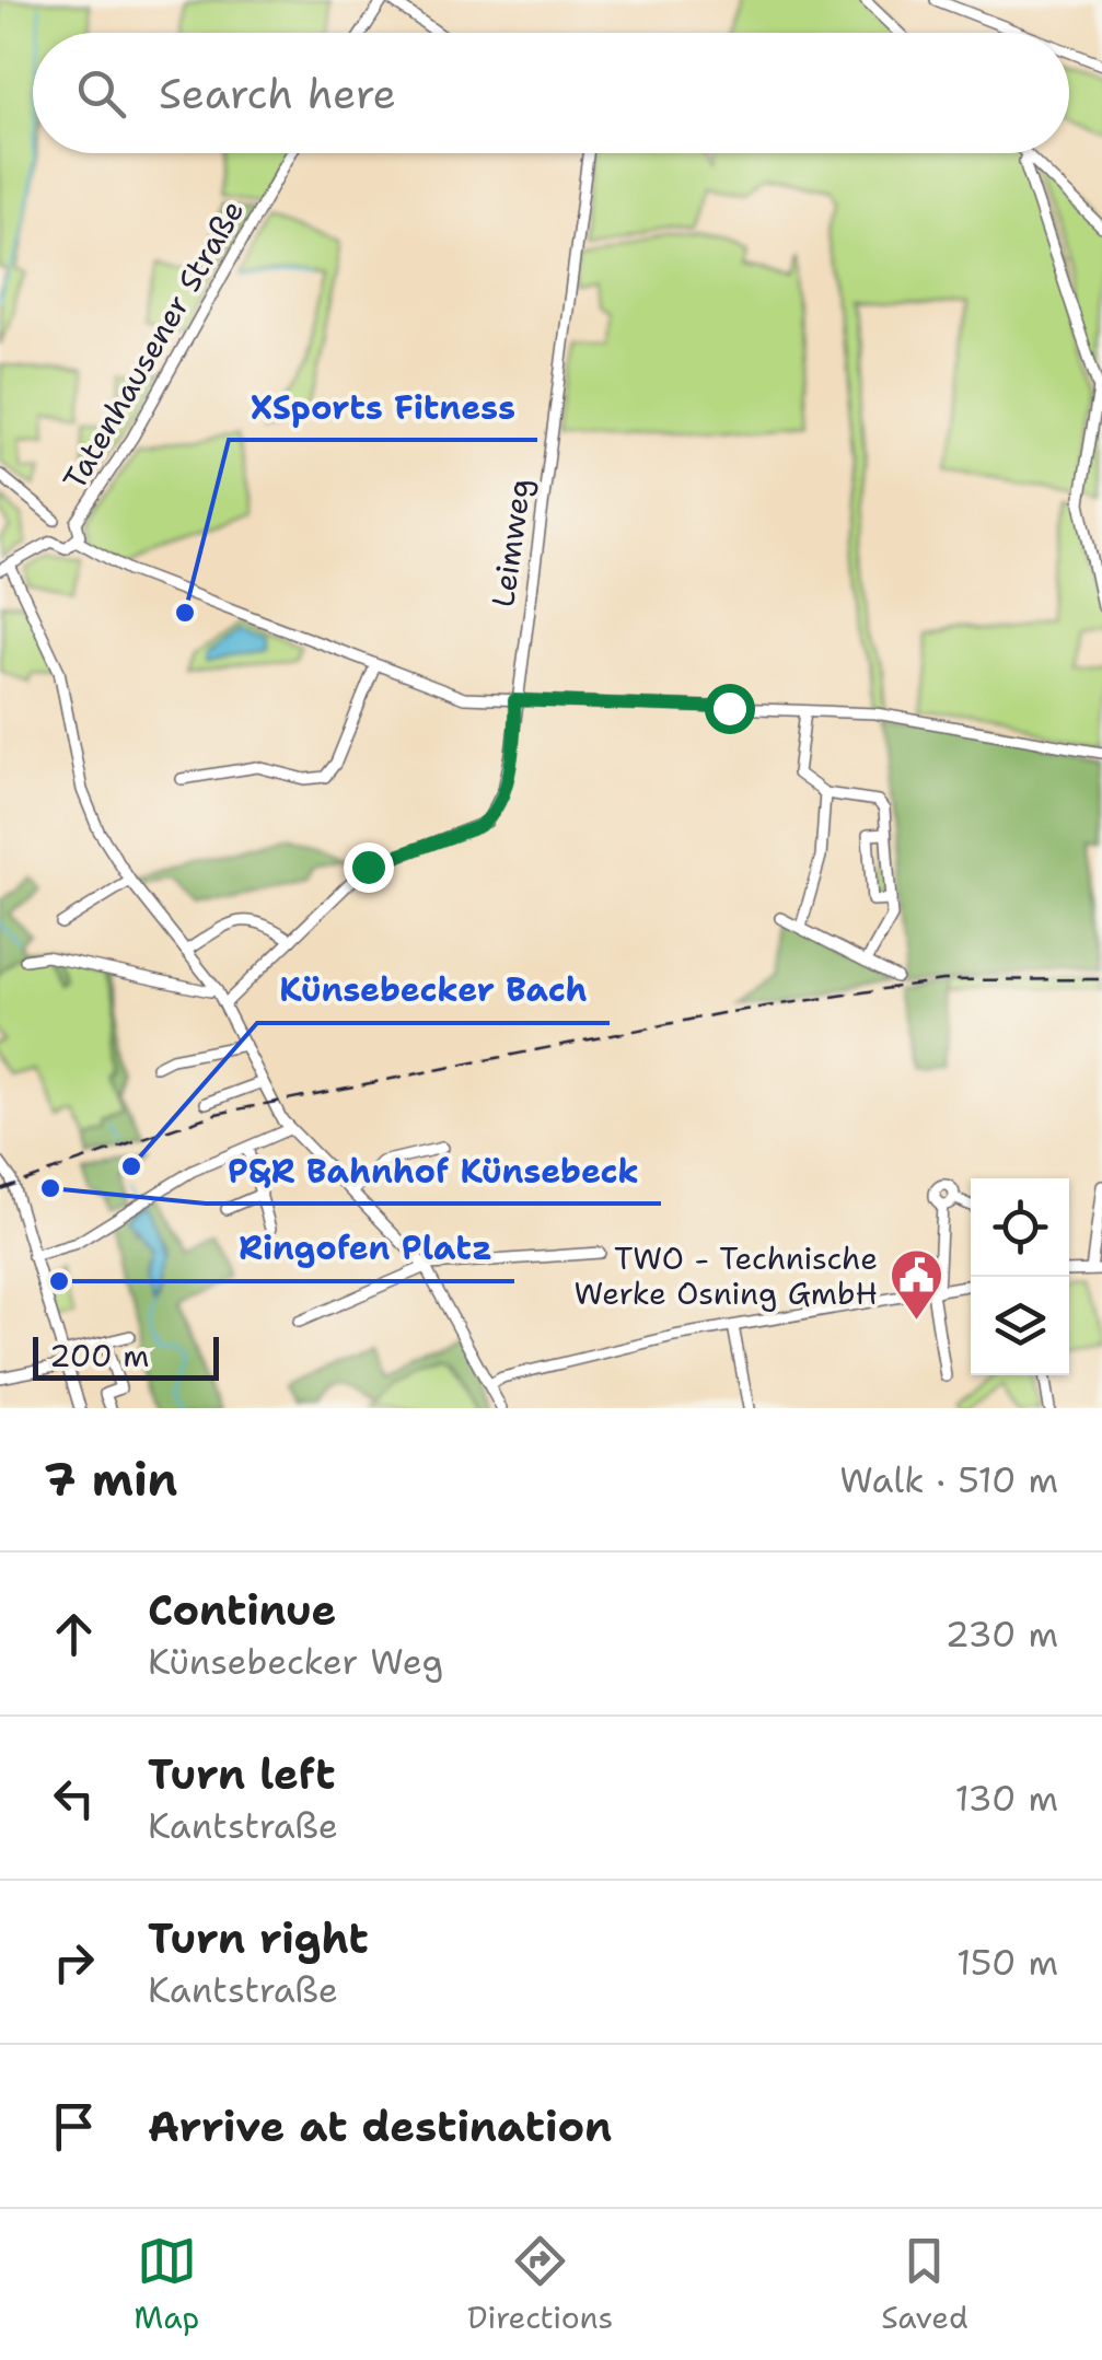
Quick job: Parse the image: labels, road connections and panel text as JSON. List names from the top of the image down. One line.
{"streets":{"street":["Tatenhausener Straße","Leimweg"]},"places":{"other":["XSports Fitness","Künsebecker Bach","P&R Bahnhof Künsebeck","Ringofen Platz"],"public building":["TWO - Technische Werke Osning GmbH"]},"scale_bar":"200 m","page":{"search":"Search here","scale":"200 m","heading":["7 min","Walk · 510 m"],"list":[["Continue","Künsebecker Weg","230 m"],["Turn left","Kantstraße","130 m"],["Turn right","Kantstraße","150 m"],"Arrive at destination"],"nav":["Map","Directions","Saved"]}}
